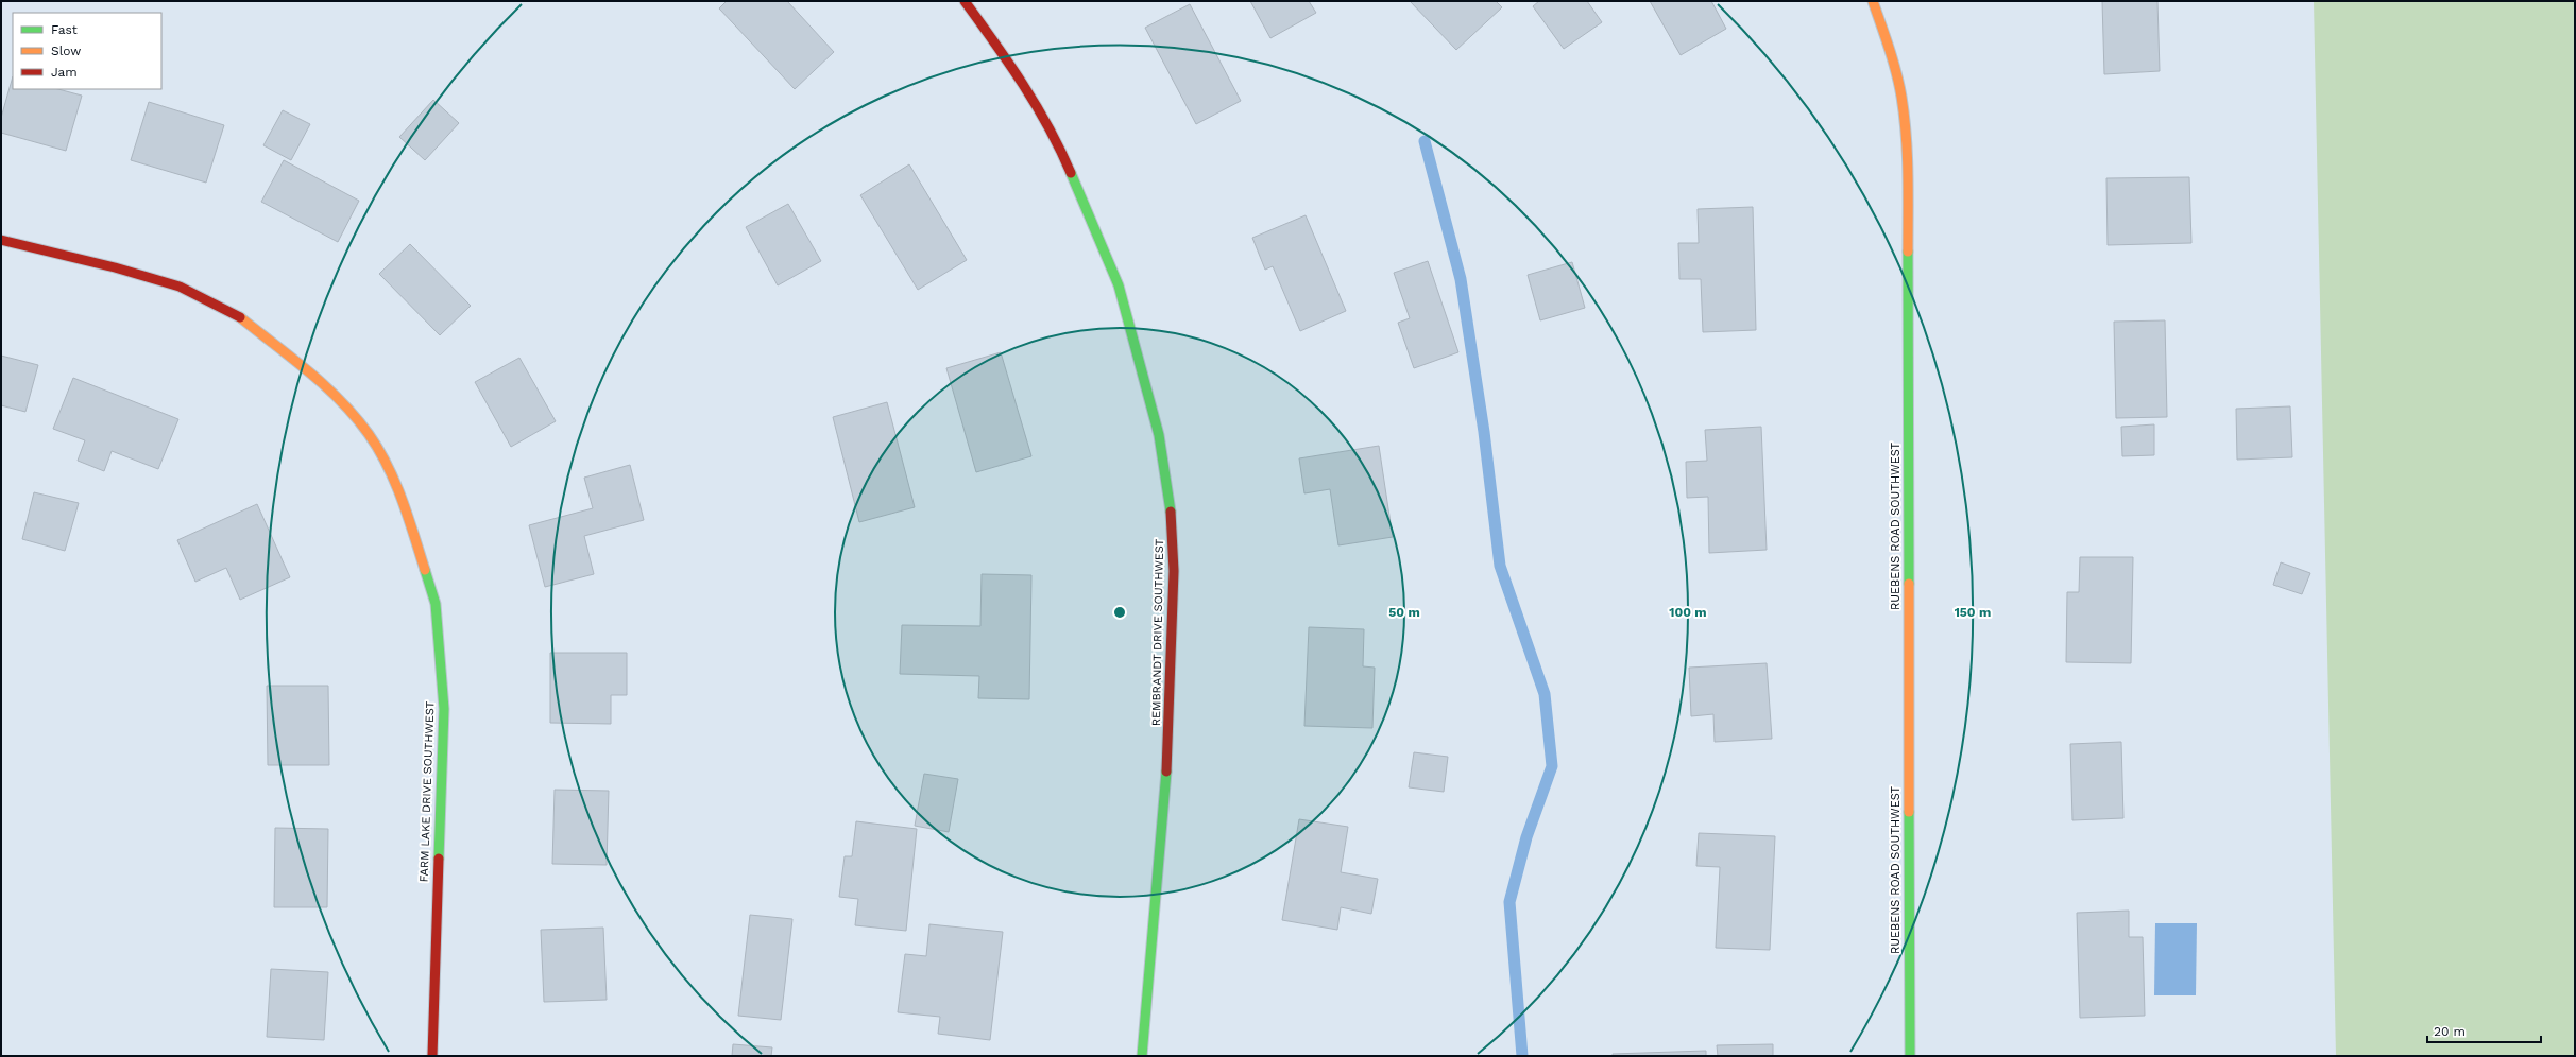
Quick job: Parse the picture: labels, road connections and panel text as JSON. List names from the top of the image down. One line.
{"streets":{"street":["RUEBENS ROAD SOUTHWEST","REMBRANDT DRIVE SOUTHWEST","FARM LAKE DRIVE SOUTHWEST"]},"legend":["Fast","Slow","Jam"],"scale_bar":"20 m","rings":["50 m","100 m","150 m"]}
